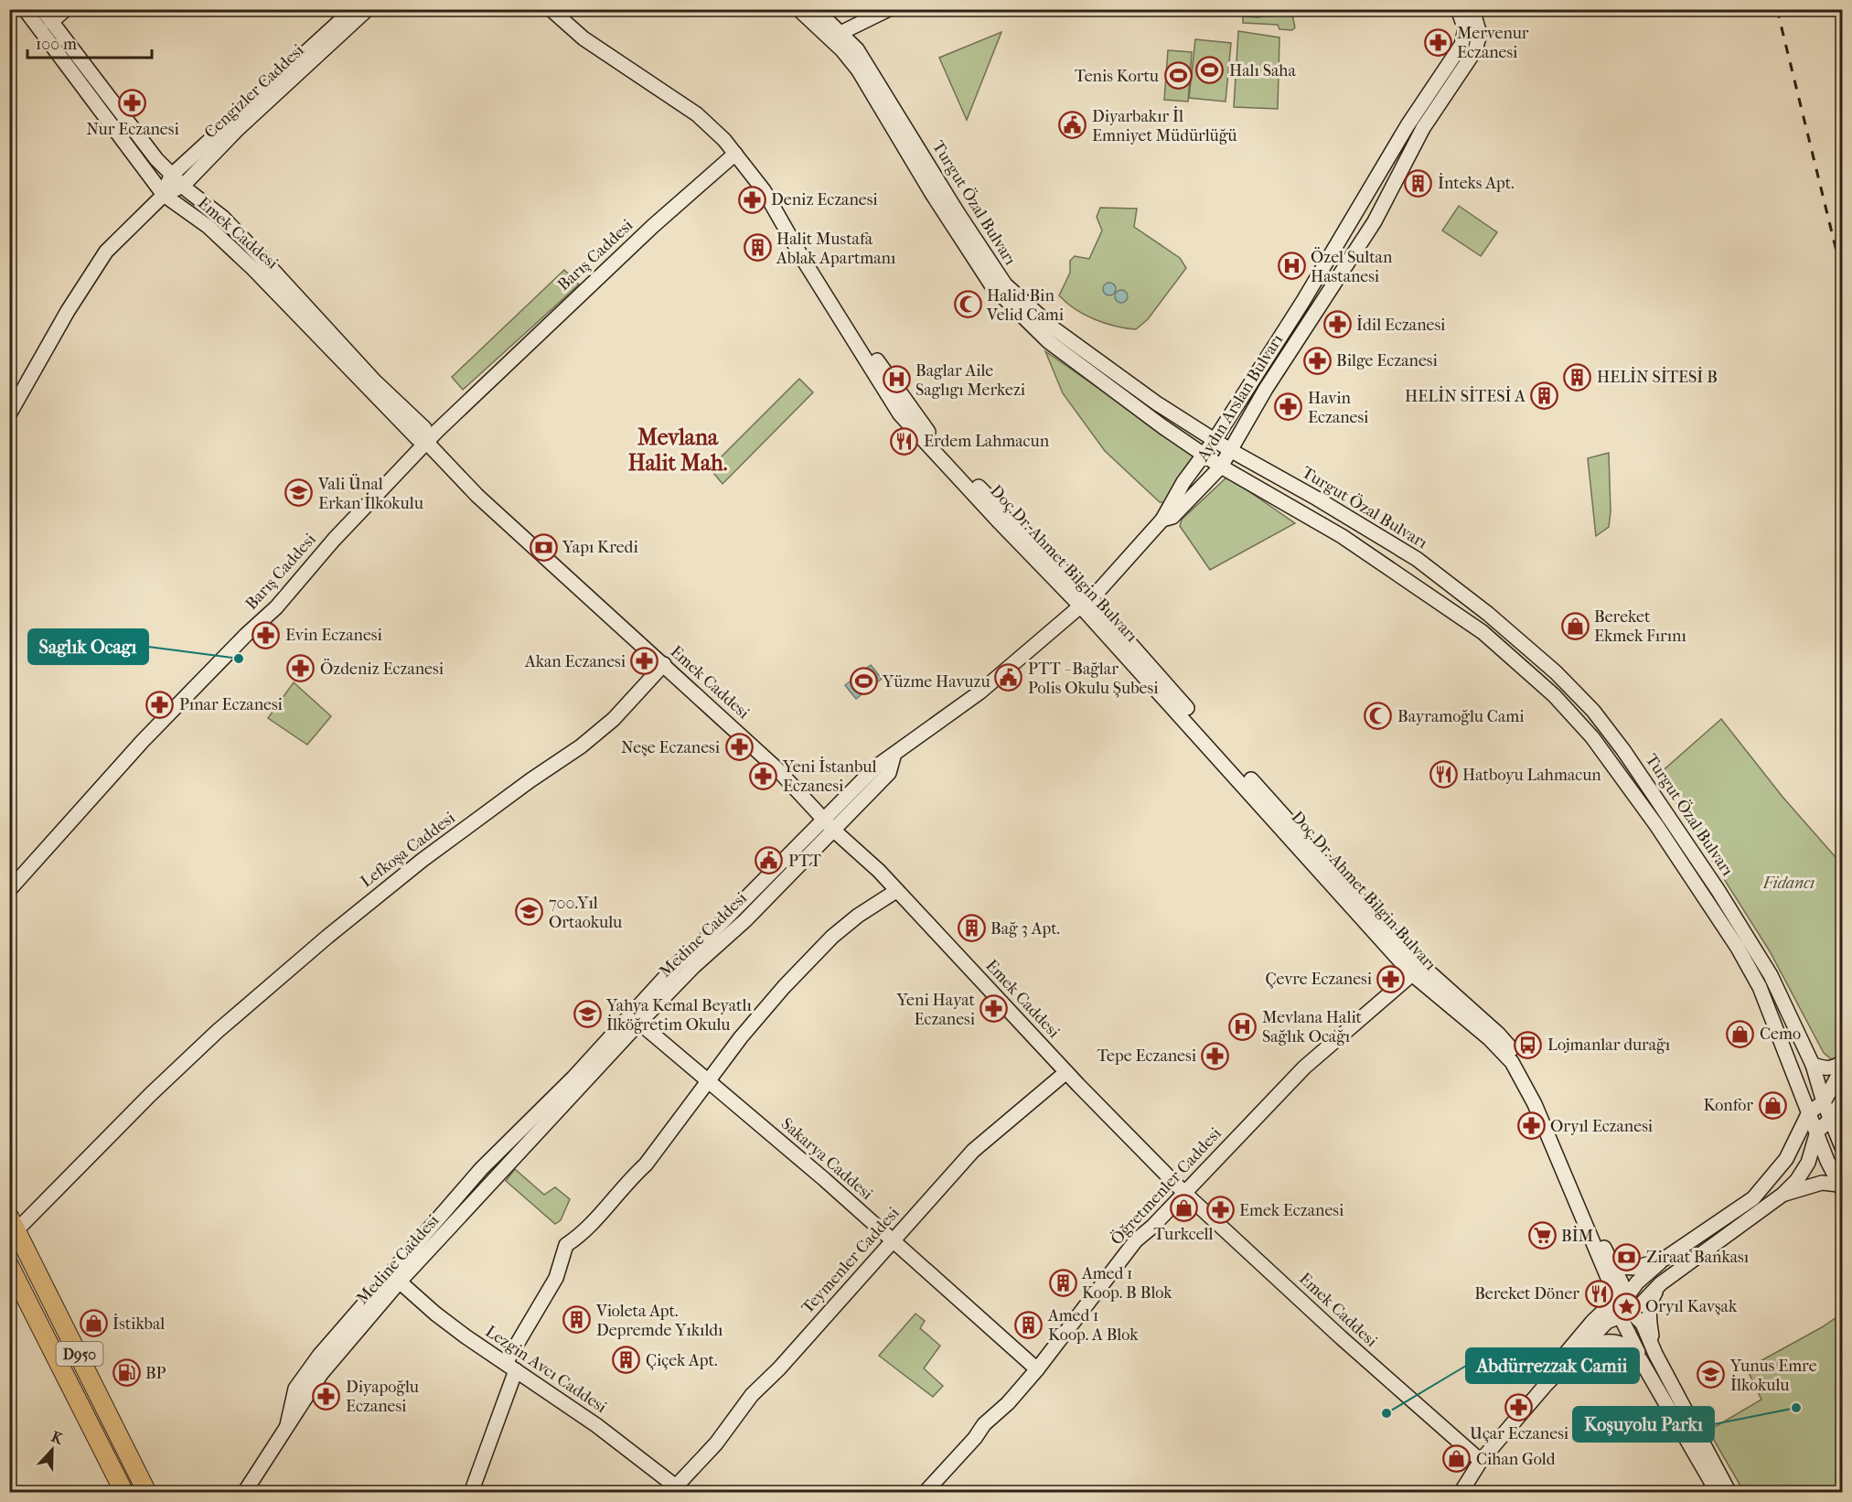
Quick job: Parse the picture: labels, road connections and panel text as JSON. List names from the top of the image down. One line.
{"streets":{"highway":["D950"],"street":["Cengizler Caddesi","Turgut Özal Bulvarı","Emek Caddesi","Barış Caddesi","Aydın Arslan Bulvarı","Doç.Dr. Ahmet Bilgin Bulvarı","Lefkoşa Caddesi","Medine Caddesi","Sakarya Caddesi","Öğretmenler Caddesi","Teymenler Caddesi","Lezgin Avcı Caddesi"]},"crossings":[["Cengizler Caddesi","Emek Caddesi"],["Turgut Özal Bulvarı","Aydın Arslan Bulvarı"],["Emek Caddesi","Barış Caddesi"],["Emek Caddesi","Lefkoşa Caddesi"],["Emek Caddesi","Medine Caddesi"],["Emek Caddesi","Öğretmenler Caddesi"],["Emek Caddesi","Teymenler Caddesi"],["Barış Caddesi","Doç.Dr. Ahmet Bilgin Bulvarı"],["Doç.Dr. Ahmet Bilgin Bulvarı","Öğretmenler Caddesi"],["Lefkoşa Caddesi","D950"],["Medine Caddesi","Sakarya Caddesi"],["Medine Caddesi","Lezgin Avcı Caddesi"],["Sakarya Caddesi","Öğretmenler Caddesi"],["Sakarya Caddesi","Teymenler Caddesi"],["Teymenler Caddesi","Lezgin Avcı Caddesi"]],"districts":["Mevlana Halit Mah."],"parks":["Fidancı"],"places":{"pharmacy":["Mervenur Eczanesi","Nur Eczanesi","Deniz Eczanesi","İdil Eczanesi","Bilge Eczanesi","Havin Eczanesi","Evin Eczanesi","Akan Eczanesi","Özdeniz Eczanesi","Pınar Eczanesi","Neşe Eczanesi","Yeni İstanbul Eczanesi","Çevre Eczanesi","Yeni Hayat Eczanesi","Tepe Eczanesi","Oryıl Eczanesi","Emek Eczanesi","Diyapoğlu Eczanesi","Uçar Eczanesi"],"sports":["Halı Saha","Tenis Kortu","Yüzme Havuzu"],"public building":["Diyarbakır İl Emniyet Müdürlüğü","PTT - Bağlar Polis Okulu Şubesi","PTT"],"building":["İnteks Apt.","Halit Mustafa Ablak Apartmanı","HELİN SİTESİ B","HELİN SİTESİ A","Bağ 3 Apt.","Amed 1 Koop. B Blok","Violeta Apt. Depremde Yıkıldı","Amed 1 Koop. A Blok","Çiçek Apt."],"hospital":["Özel Sultan Hastanesi","Baglar Aile Saglıgı Merkezi","Mevlana Halit Sağlık Ocağı"],"mosque":["Halid Bin Velid Cami","Bayramoğlu Cami"],"restaurant":["Erdem Lahmacun","Hatboyu Lahmacun","Bereket Döner"],"school or university":["Vali Ünal Erkan İlkokulu","700.Yıl Ortaokulu","Yahya Kemal Beyatlı İlköğretim Okulu","Yunus Emre İlkokulu"],"bank":["Yapı Kredi","Ziraat Bankası"],"shop":["Bereket Ekmek Fırını","Cemo","Konfor","Turkcell","İstikbal","Cihan Gold"],"other":["Saglık Ocagı","Koşuyolu Parkı","Abdürrezzak Camii"],"bus stop":["Lojmanlar durağı"],"supermarket":["BİM"],"place":["Oryıl Kavşak"],"fuel station":["BP"]},"scale_bar":"100 m","north":"top"}
